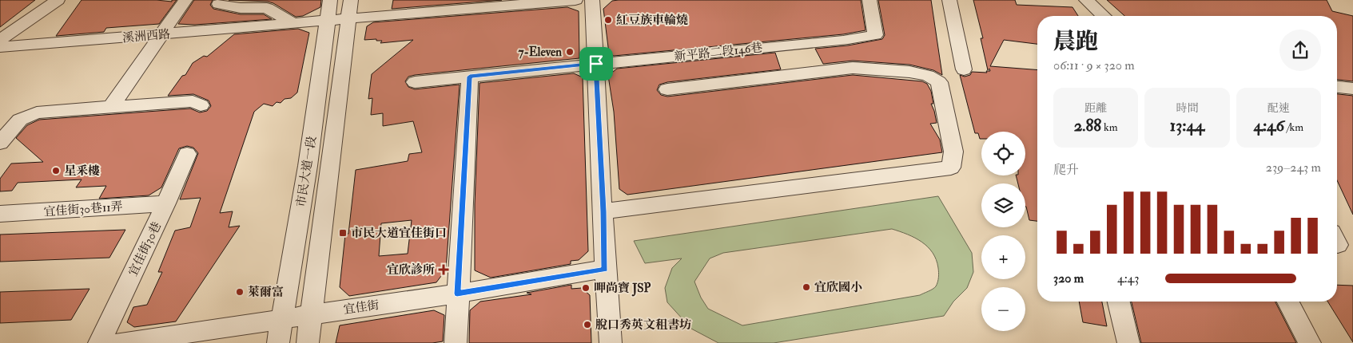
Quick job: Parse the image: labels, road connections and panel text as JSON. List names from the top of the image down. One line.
{"streets":{"street":["溪洲西路","新平路二段146巷","市民大道一段","宜佳街30巷11弄","宜佳街30巷","宜佳街"]},"crossings":[["溪洲西路","市民大道一段"],["市民大道一段","宜佳街"],["宜佳街30巷11弄","宜佳街30巷"]],"places":{"other":["紅豆族車輪燒","7-Eleven","星釆樓","宜欣國小","呷尚寶 JSP","萊爾富","脫口秀英文租書坊"],"transit":["市民大道宜佳街口"],"health":["宜欣診所"]},"page":{"heading":["晨跑","06:11 · 9 × 320 m"],"stats":[["距離","2.88 km"],["時間","13:44"],["配速","4:46 /km"]],"map_buttons":["+","−"],"chart":["爬升","239–243 m"],"list":[{"name":"320 m","note":"4:43"}]}}
